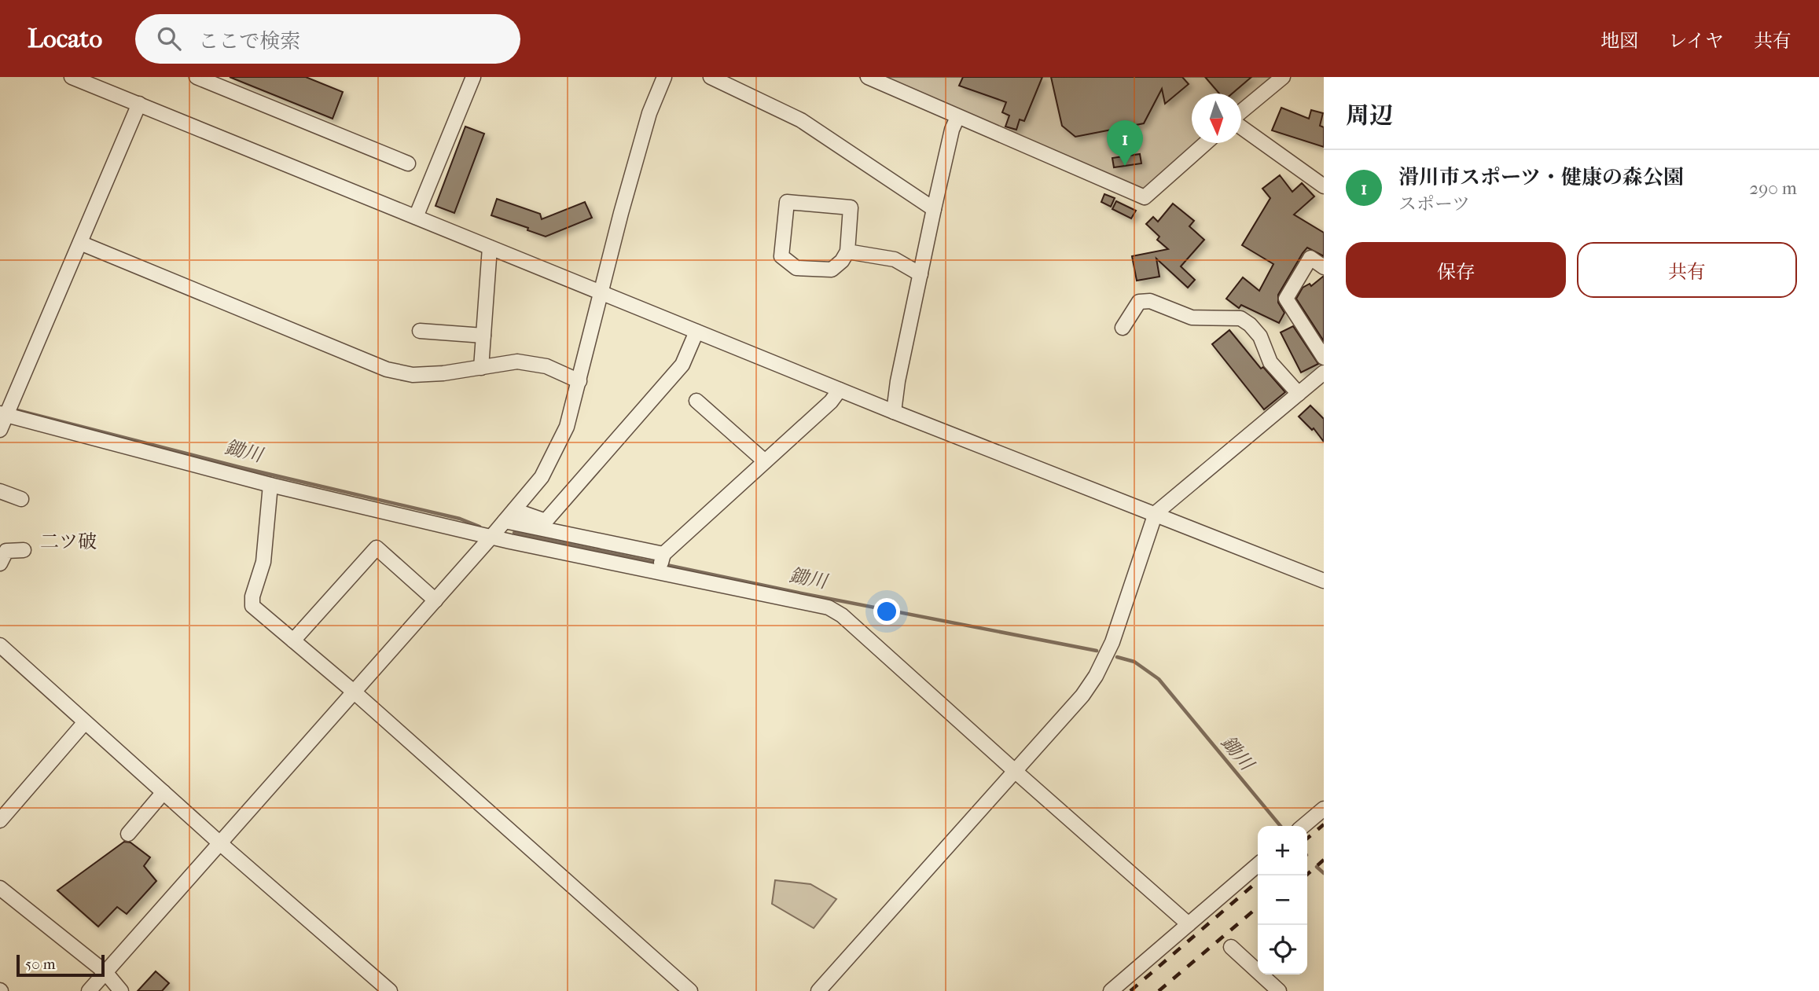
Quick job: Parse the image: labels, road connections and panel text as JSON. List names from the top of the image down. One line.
{"districts":["二ツ破"],"water":["鋤川"],"scale_bar":"50 m","north":"bottom","page":{"header":"Locato","search":"ここで検索","nav":["地図","レイヤ","共有"],"heading":"周辺","pins":"1","list":[{"mark":"1","name":"滑川市スポーツ・健康の森公園","note":"スポーツ","value":"290 m"}],"buttons":["保存","共有"],"map_buttons":["+","−"],"scale":"50 m"}}
